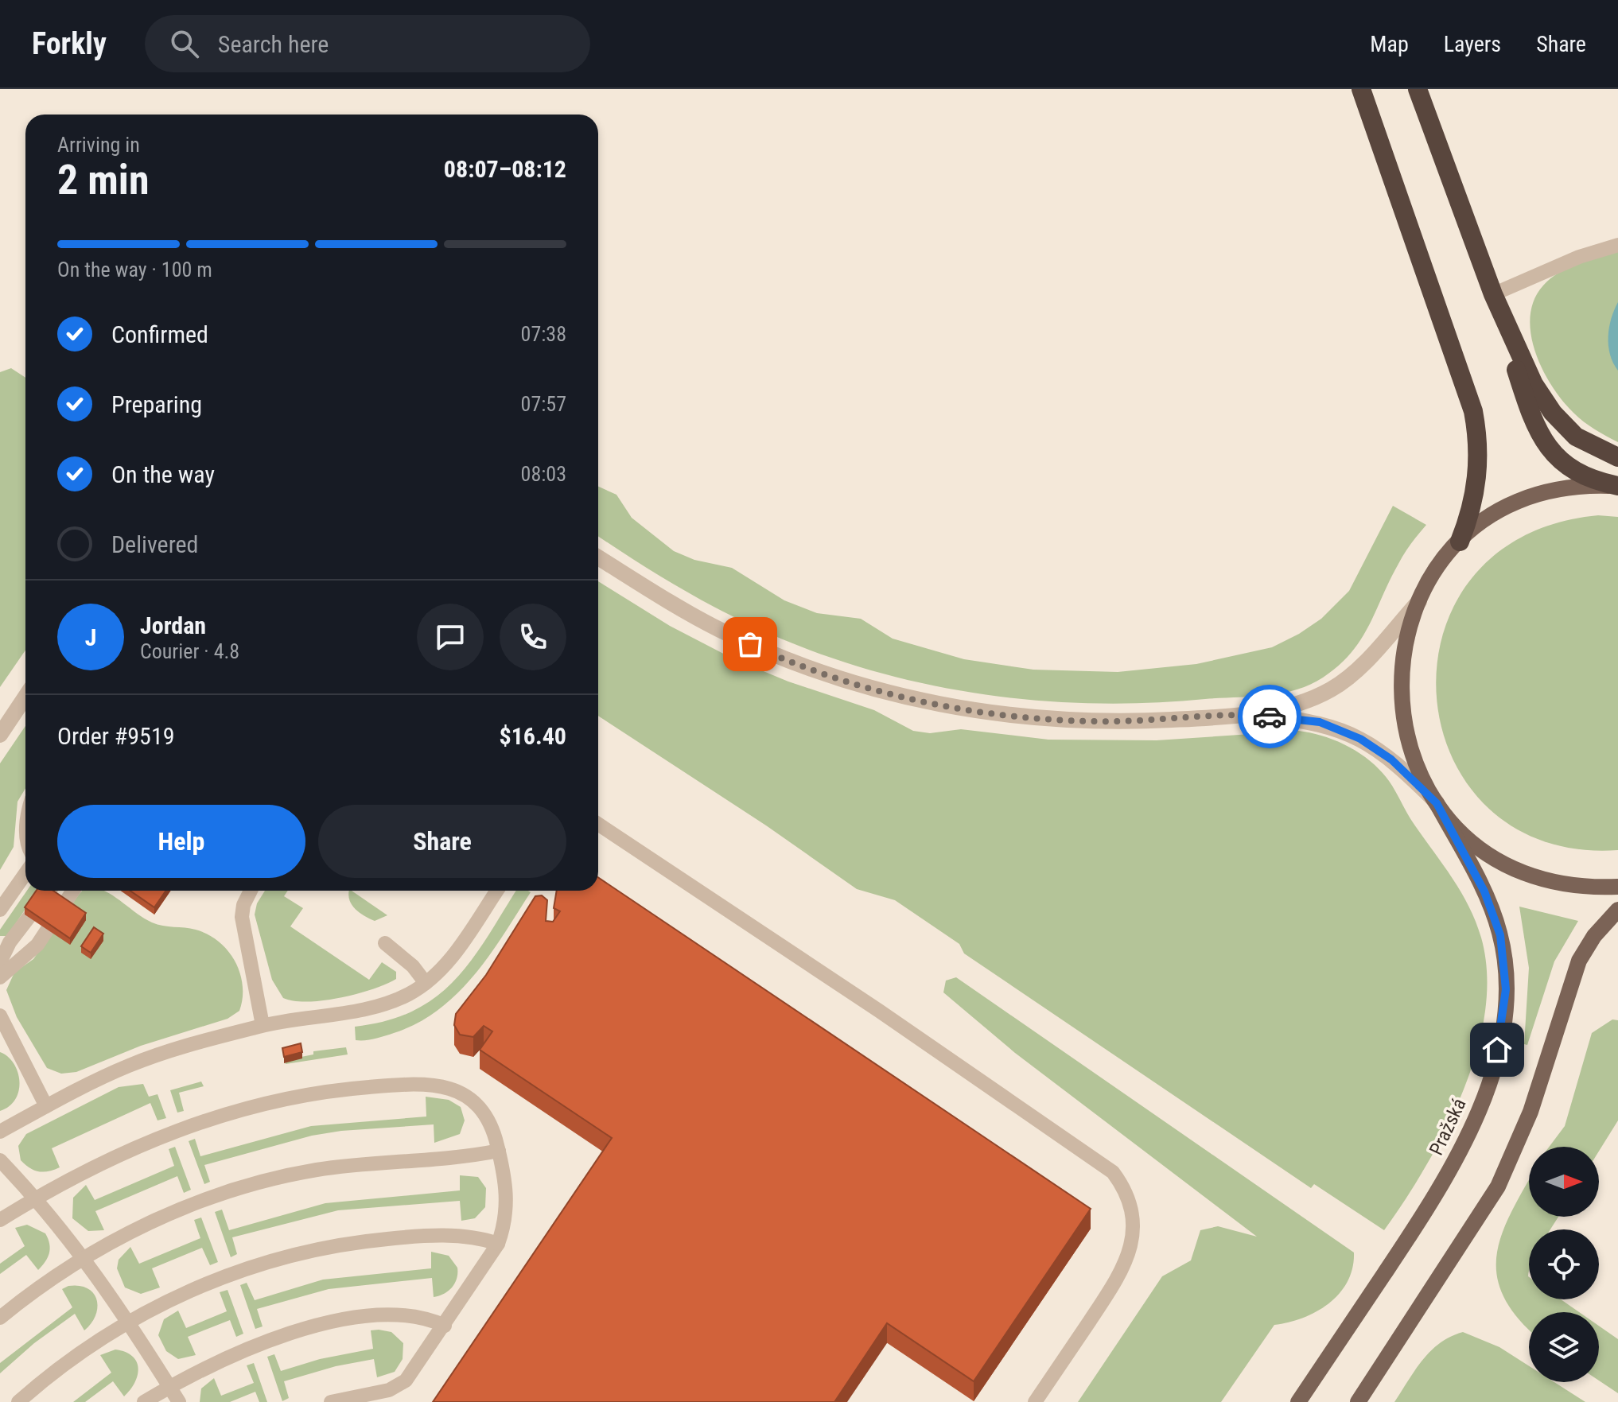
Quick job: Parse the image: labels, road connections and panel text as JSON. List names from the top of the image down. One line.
{"streets":{"main road":["Pražská"]},"north":"right","page":{"header":"Forkly","search":"Search here","nav":["Map","Layers","Share"],"heading":["2 min","Arriving in","08:07–08:12"],"panel":["Jordan","Courier · 4.8","Order #9519","$16.40"],"bar":"On the way · 100 m","list":[["Confirmed","07:38"],["Preparing","07:57"],["On the way","08:03"],"Delivered"],"round":"J","buttons":["Help","Share"]}}
